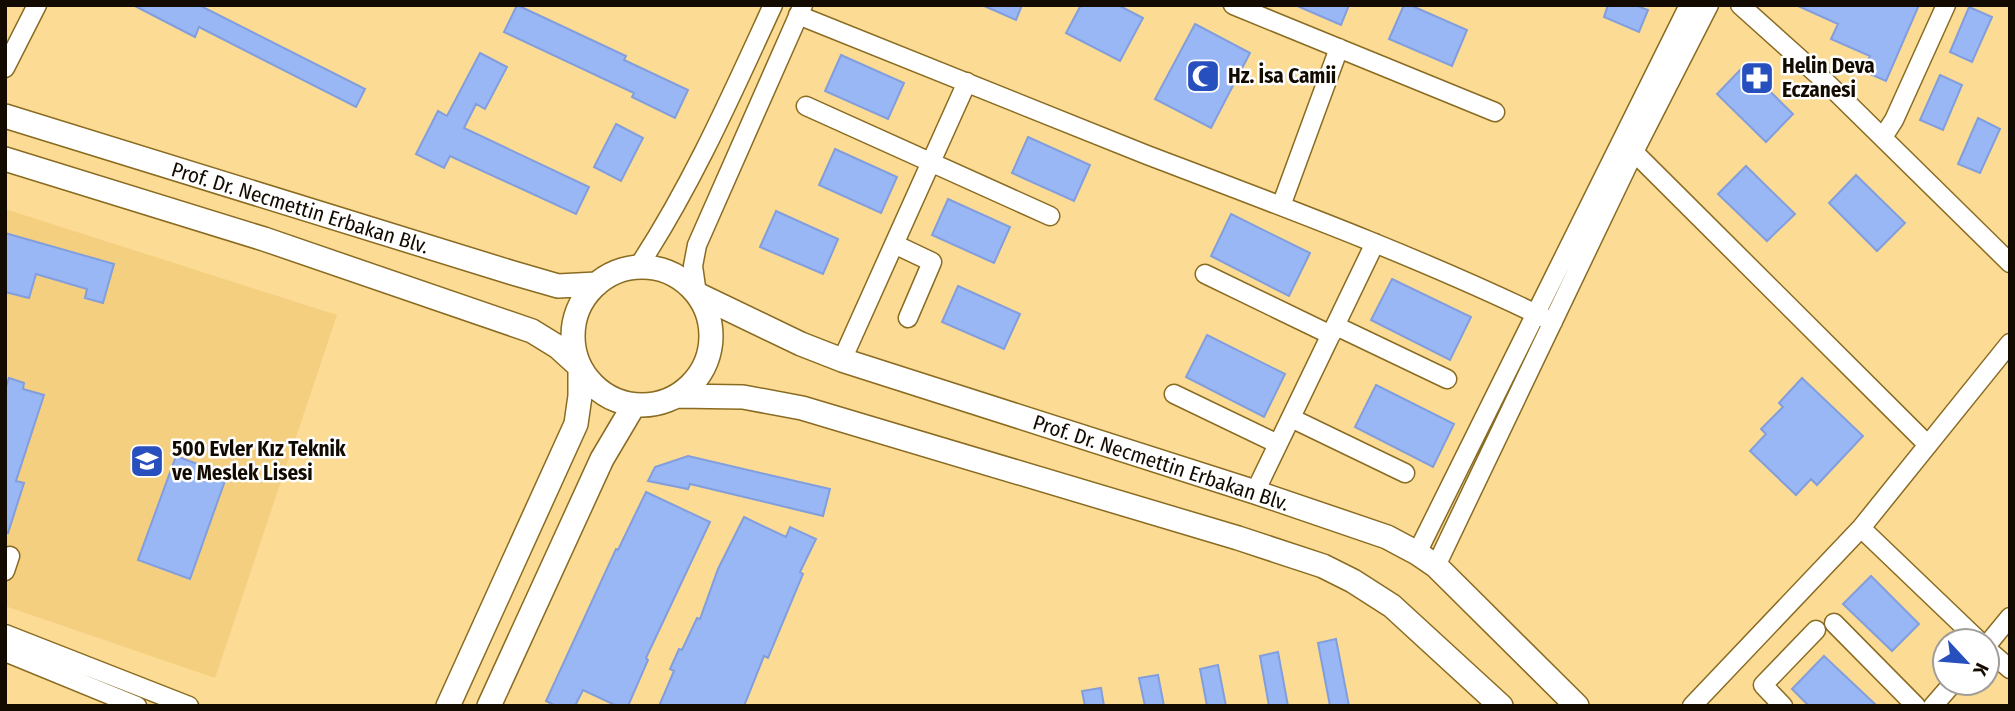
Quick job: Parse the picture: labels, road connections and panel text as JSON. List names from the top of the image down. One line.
{"streets":{"main road":["Prof. Dr. Necmettin Erbakan Blv."]},"places":{"mosque":["Hz. İsa Camii"],"pharmacy":["Helin Deva Eczanesi"],"school or university":["500 Evler Kız Teknik ve Meslek Lisesi"]},"north":"bottom right"}
